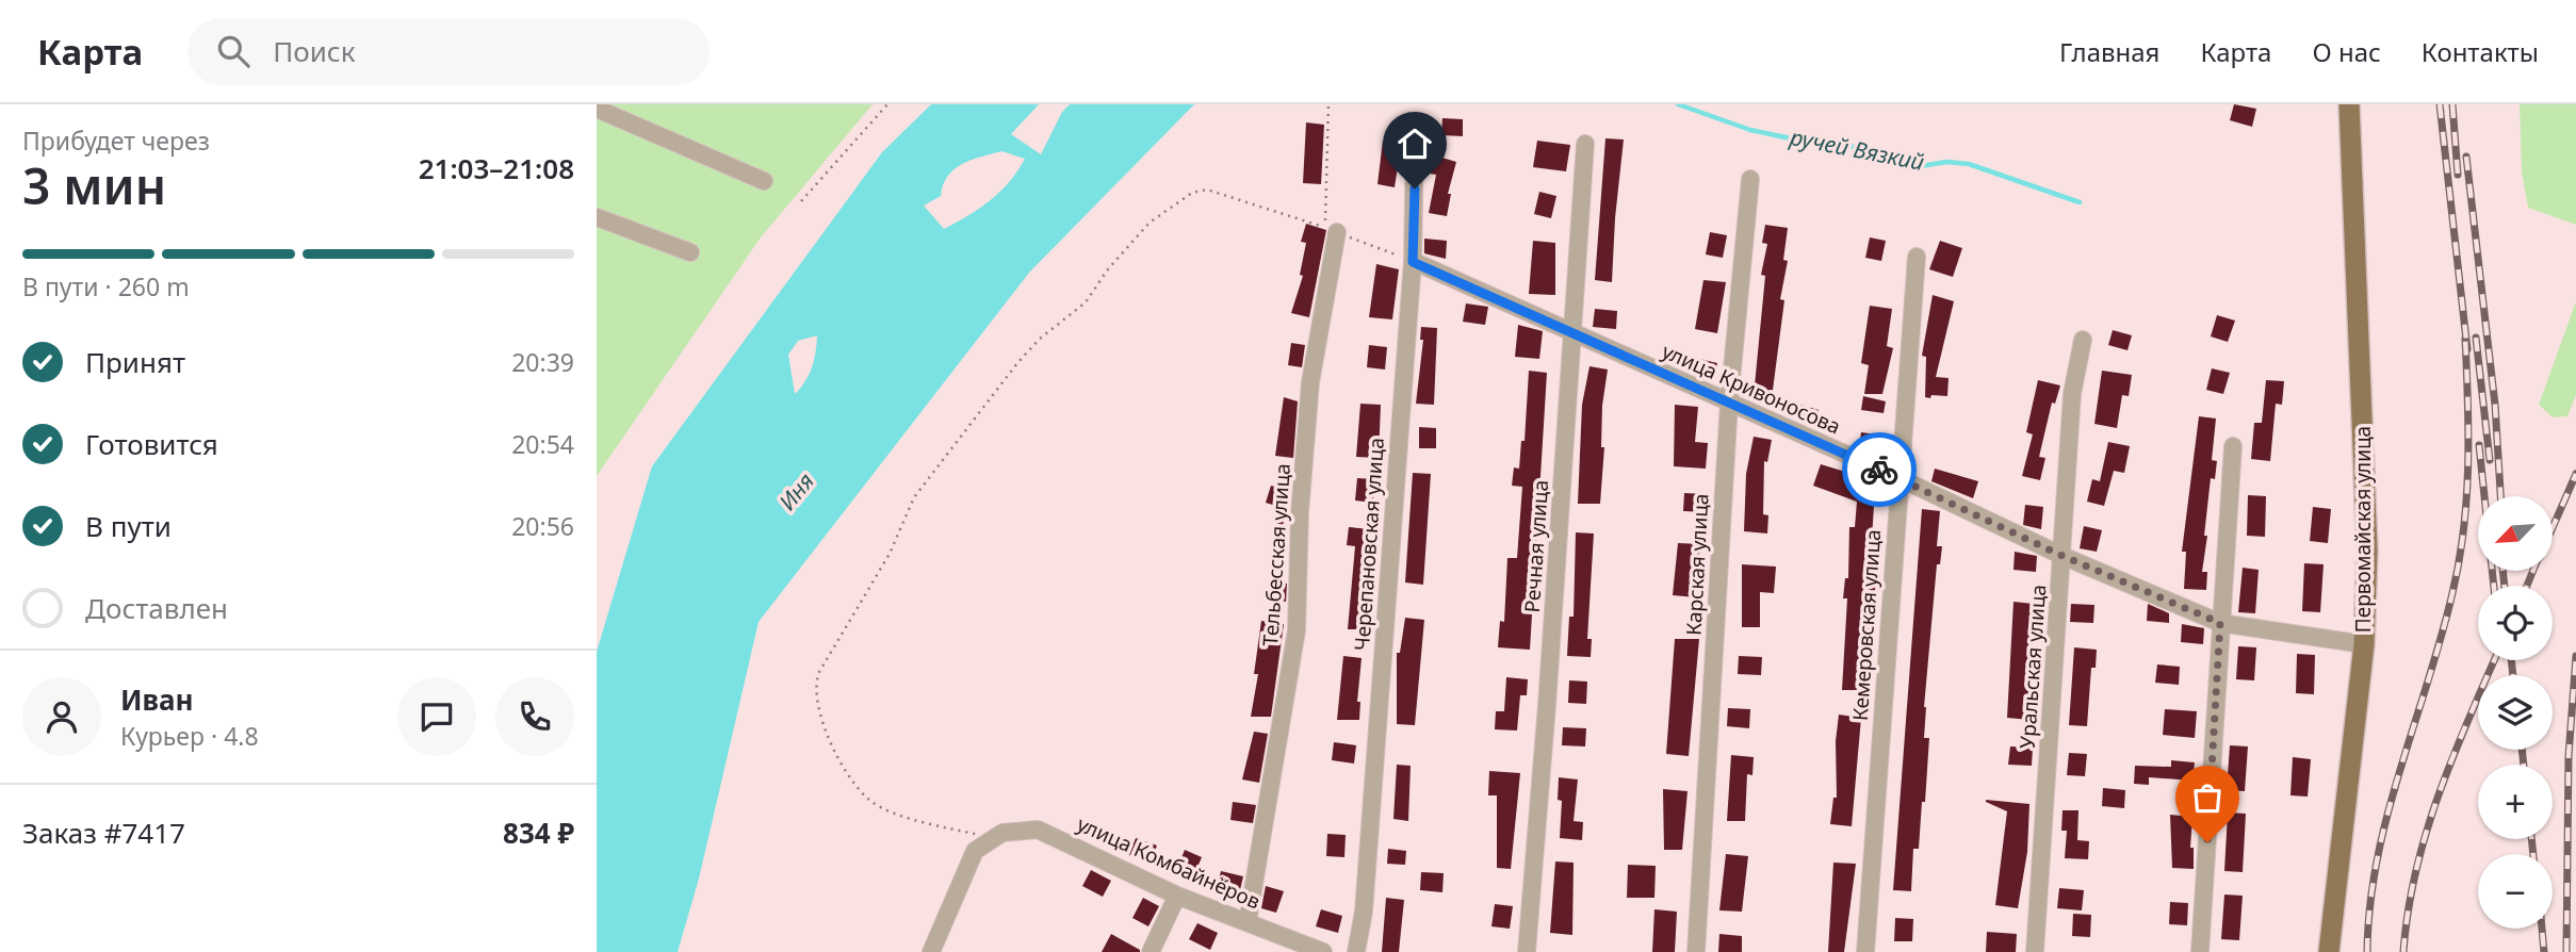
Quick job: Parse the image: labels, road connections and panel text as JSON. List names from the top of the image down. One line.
{"streets":{"main road":["Первомайская улица"],"street":["улица Кривоносова","Черепановская улица","Речная улица","Тельбесская улица","Карская улица","Кемеровская улица","Уральская улица","улица Комбайнёров"]},"crossings":[["улица Кривоносова","Первомайская улица"],["улица Кривоносова","Черепановская улица"],["улица Кривоносова","Речная улица"],["улица Кривоносова","Карская улица"],["улица Кривоносова","Кемеровская улица"],["улица Кривоносова","Уральская улица"],["Тельбесская улица","улица Комбайнёров"]],"water":["ручей Вязкий","Иня"],"north":"bottom left","page":{"header":"Карта","search":"Поиск","nav":["Главная","Карта","О нас","Контакты"],"heading":["3 мин","Прибудет через","21:03–21:08"],"panel":["Иван","Курьер · 4.8","Заказ #7417","834 ₽"],"bar":"В пути · 260 m","list":[["Принят","20:39"],["Готовится","20:54"],["В пути","20:56"],"Доставлен"],"map_buttons":["+","−"]}}
